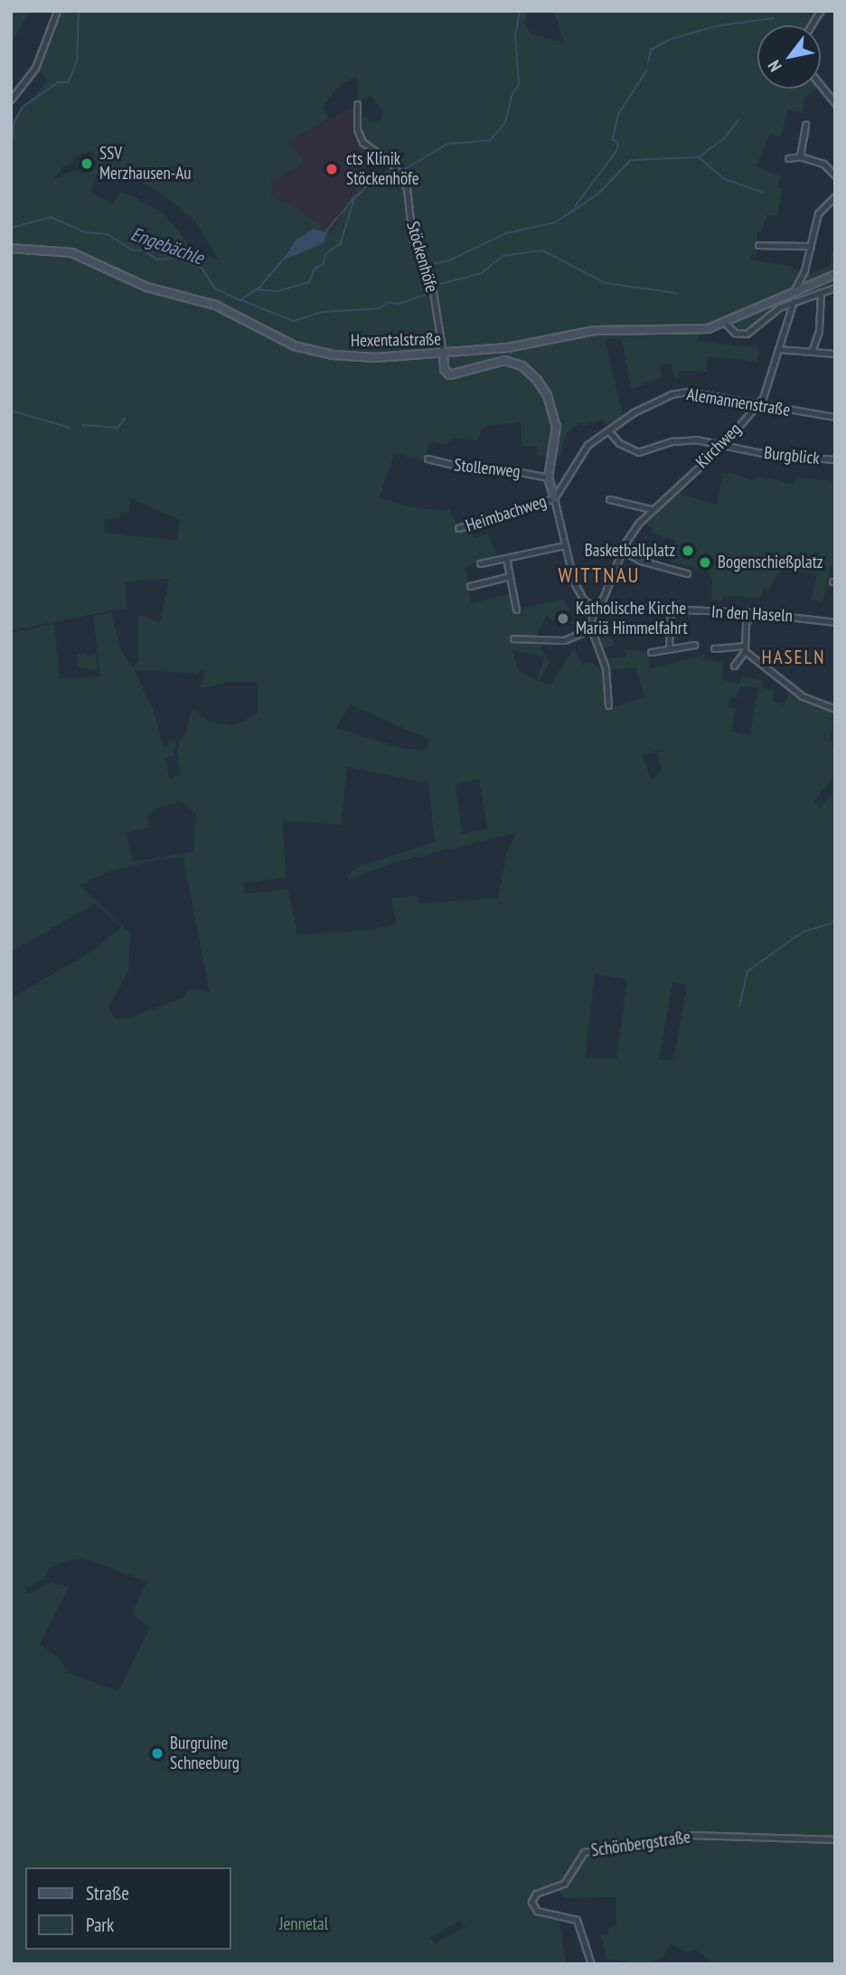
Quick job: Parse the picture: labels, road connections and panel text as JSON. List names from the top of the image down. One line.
{"streets":{"main road":["Hexentalstraße"],"street":["Stöckenhöfe","Alemannenstraße","Kirchweg","Burgblick","Stollenweg","Heimbachweg","In den Haseln","Schönbergstraße"]},"crossings":[["Stöckenhöfe","Hexentalstraße"],["Alemannenstraße","Kirchweg"],["Alemannenstraße","Burgblick"],["Alemannenstraße","Heimbachweg"],["Kirchweg","Burgblick"],["Kirchweg","In den Haseln"]],"districts":["WITTNAU","HASELN"],"water":["Engebächle"],"parks":["Jennetal"],"places":["SSV Merzhausen-Au","cts Klinik Stöckenhöfe","Basketballplatz","Bogenschießplatz","Katholische Kirche Mariä Himmelfahrt","Burgruine Schneeburg"],"legend":["Straße","Park"],"north":"bottom left"}
